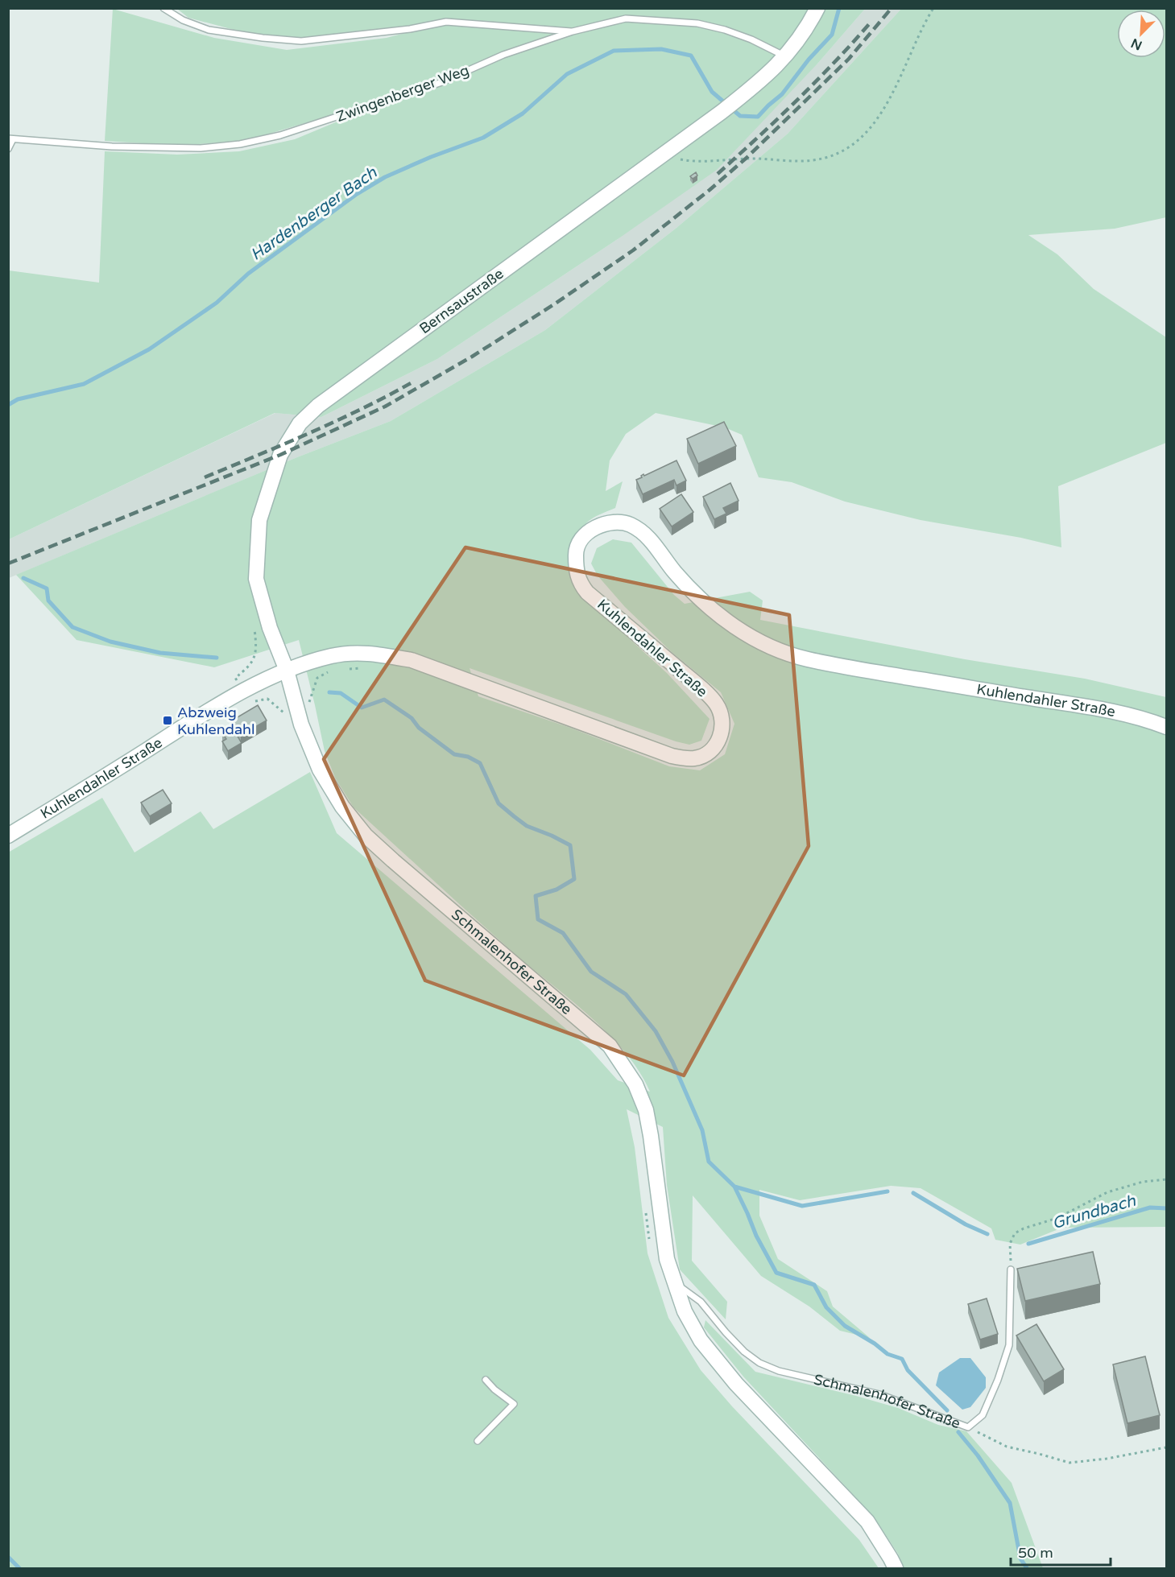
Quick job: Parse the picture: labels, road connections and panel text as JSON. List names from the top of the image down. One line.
{"streets":{"main road":["Bernsaustraße","Kuhlendahler Straße","Schmalenhofer Straße"],"lane":["Zwingenberger Weg"]},"crossings":[["Zwingenberger Weg","Bernsaustraße"],["Bernsaustraße","Kuhlendahler Straße"],["Bernsaustraße","Schmalenhofer Straße"],["Kuhlendahler Straße","Schmalenhofer Straße"]],"water":["Hardenberger Bach","Grundbach"],"places":{"transit":["Abzweig Kuhlendahl"]},"scale_bar":"50 m","north":"bottom left"}
